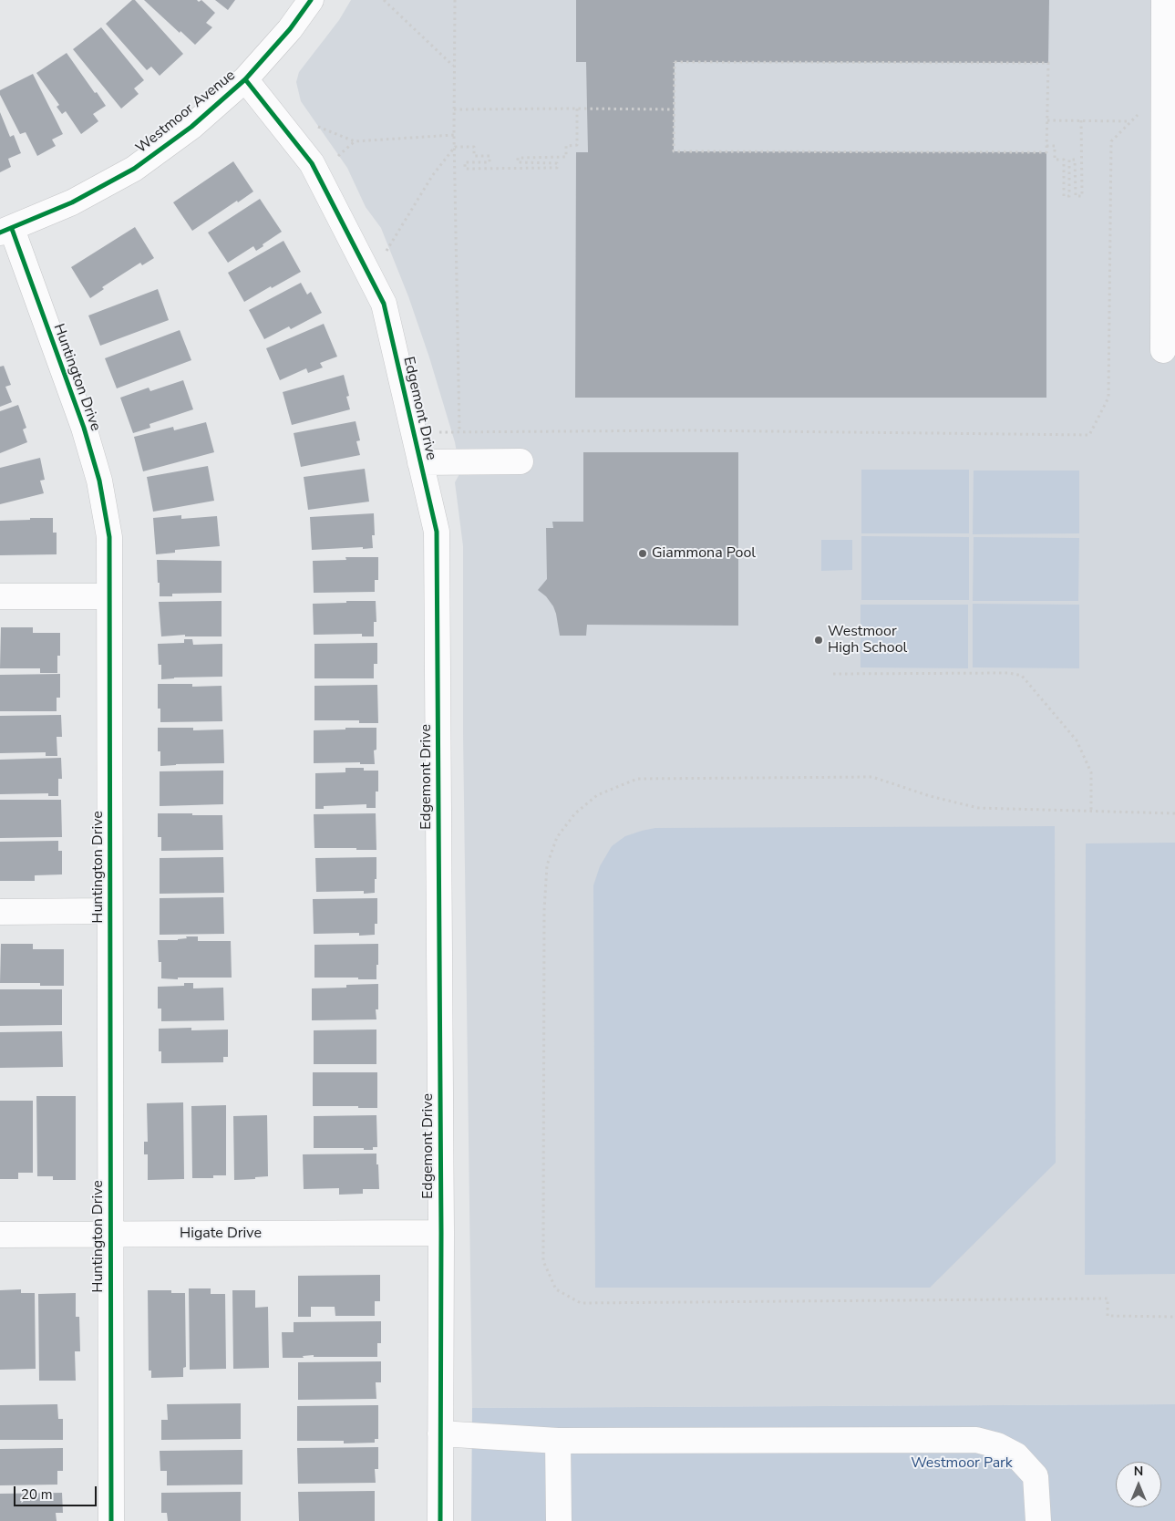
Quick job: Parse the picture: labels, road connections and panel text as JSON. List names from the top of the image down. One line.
{"streets":{"street":["Westmoor Avenue","Huntington Drive","Edgemont Drive","Higate Drive"]},"crossings":[["Westmoor Avenue","Huntington Drive"],["Westmoor Avenue","Edgemont Drive"],["Huntington Drive","Higate Drive"],["Edgemont Drive","Higate Drive"]],"parks":["Westmoor Park"],"places":["Giammona Pool","Westmoor High School"],"scale_bar":"20 m","north":"top"}
